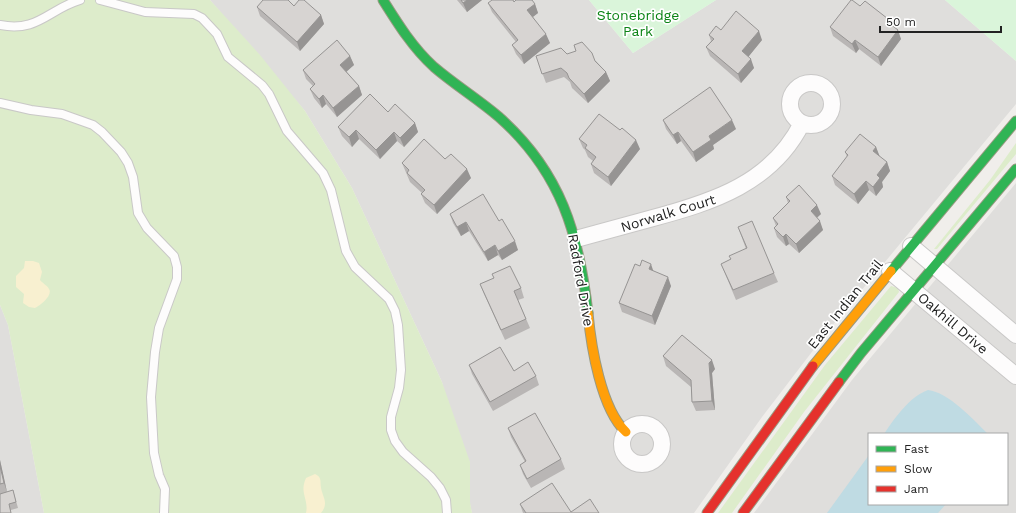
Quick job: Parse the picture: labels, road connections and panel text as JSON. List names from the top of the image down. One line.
{"streets":{"main road":["Radford Drive","East Indian Trail"],"street":["Norwalk Court","Oakhill Drive"]},"crossings":[["Norwalk Court","Radford Drive"],["East Indian Trail","Oakhill Drive"]],"parks":["Stonebridge Park"],"legend":["Fast","Slow","Jam"],"scale_bar":"50 m"}
